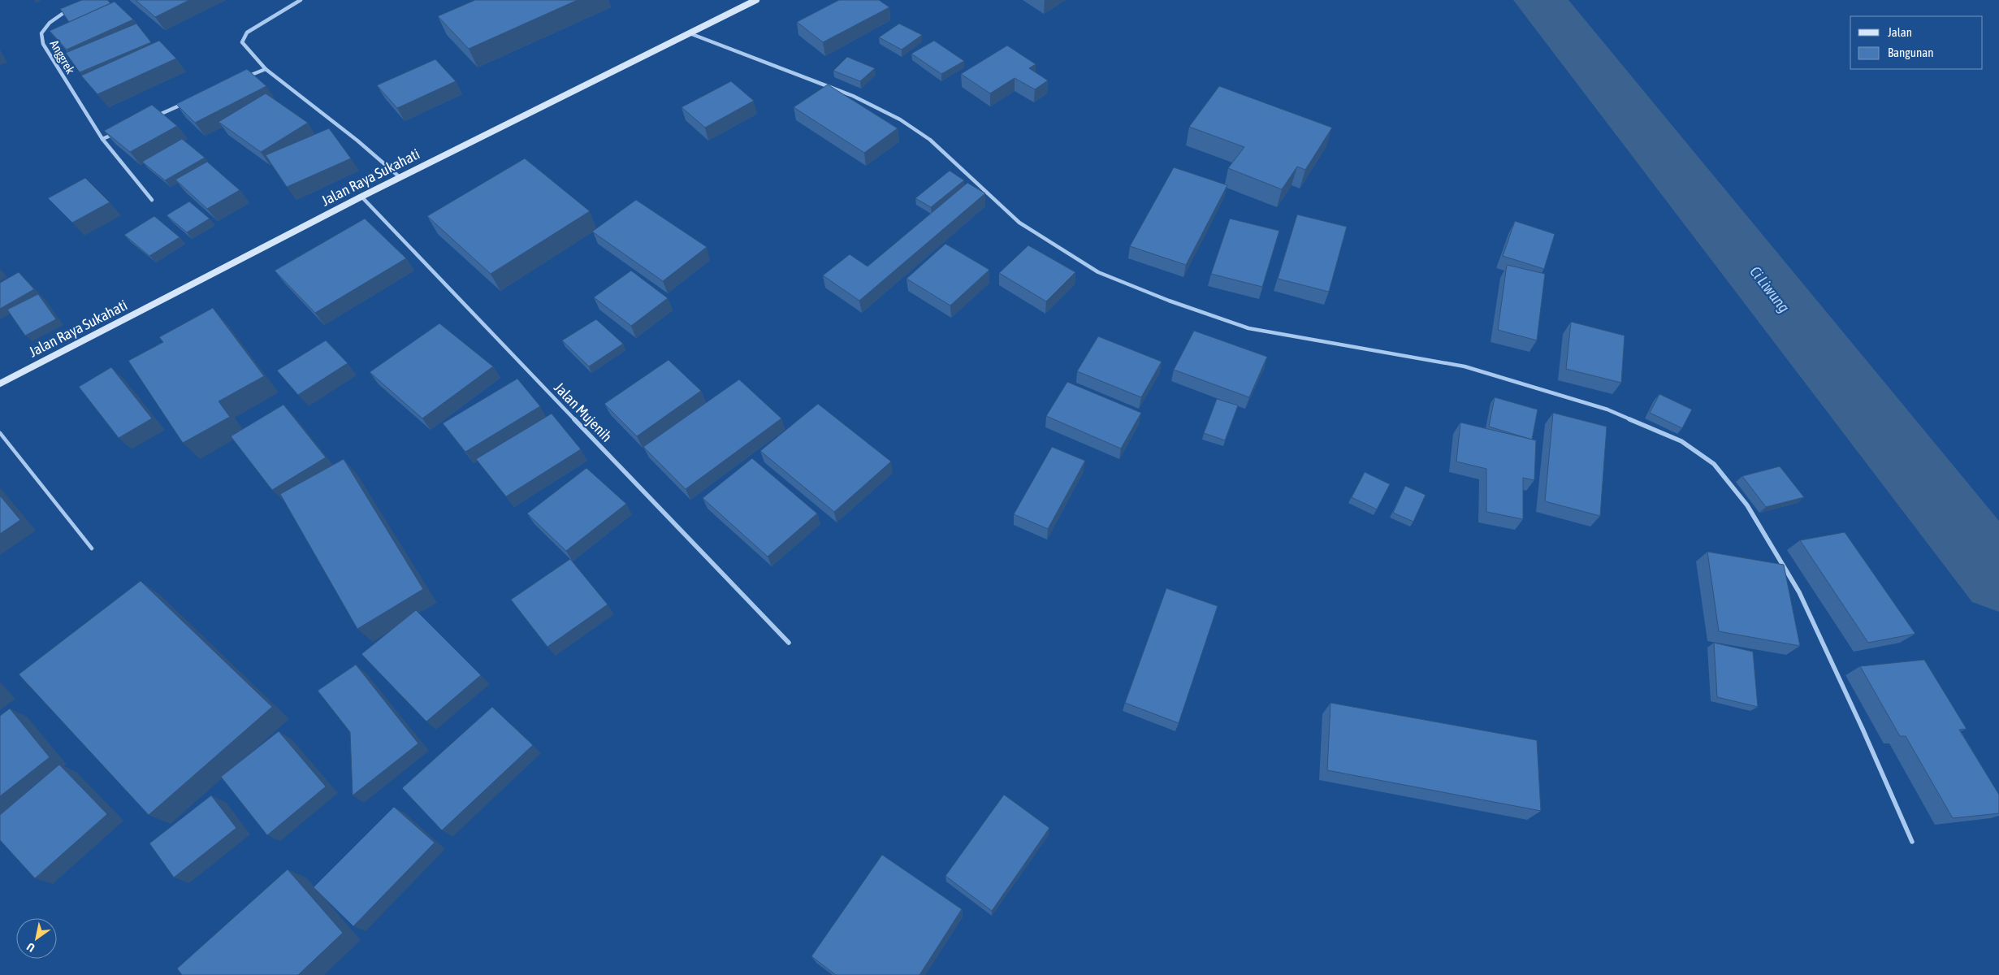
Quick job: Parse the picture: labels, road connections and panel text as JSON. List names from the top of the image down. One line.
{"streets":{"main road":["Jalan Raya Sukahati"],"street":["Anggrek","Jalan Mujenih"]},"crossings":[["Jalan Raya Sukahati","Jalan Mujenih"]],"water":["Ci Liwung"],"legend":["Jalan","Bangunan"],"north":"bottom left"}
